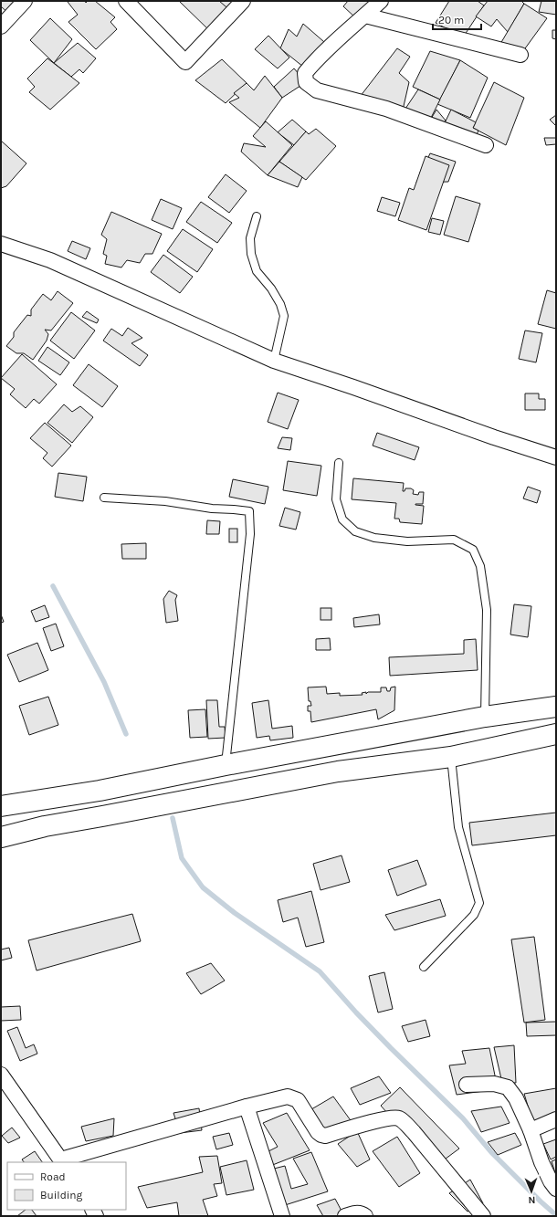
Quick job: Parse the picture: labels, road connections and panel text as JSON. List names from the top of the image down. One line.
{"legend":["Road","Building"],"scale_bar":"20 m","north":"bottom"}
